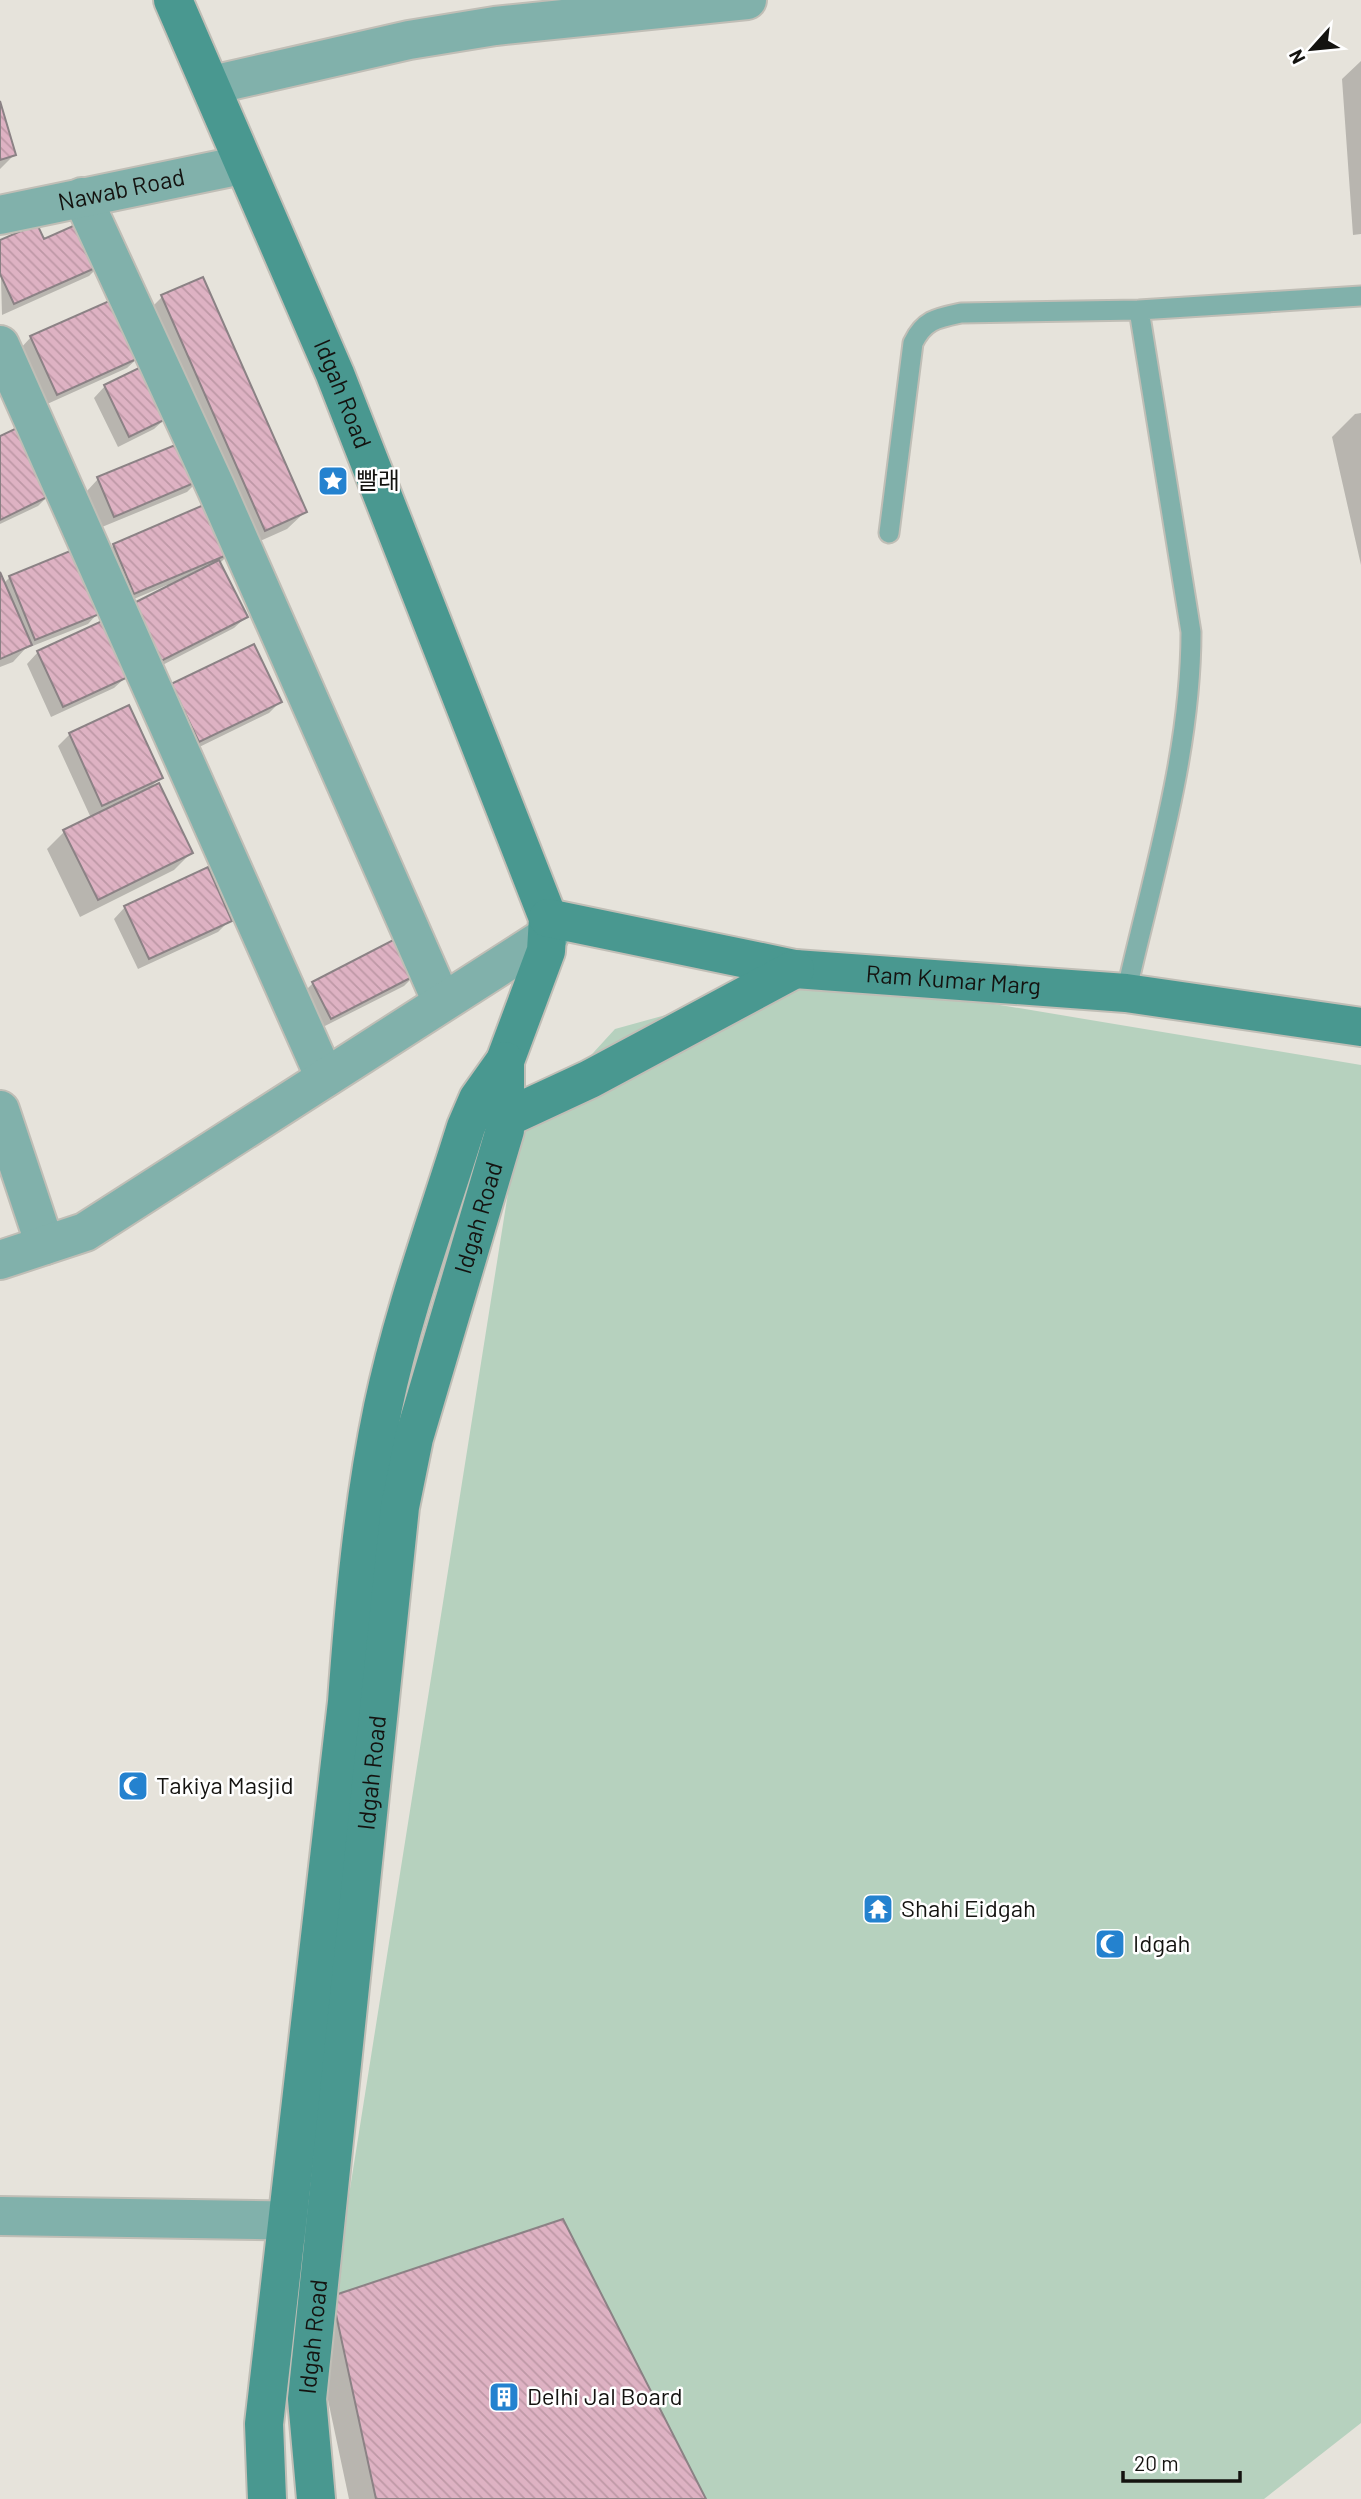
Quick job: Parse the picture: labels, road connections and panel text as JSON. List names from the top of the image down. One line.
{"streets":{"street":["Nawab Road","Idgah Road","Ram Kumar Marg"]},"crossings":[["Nawab Road","Idgah Road"],["Idgah Road","Ram Kumar Marg"]],"places":{"place":["빨래"],"mosque":["Takiya Masjid","Idgah"],"temple":["Shahi Eidgah"],"building":["Delhi Jal Board"]},"scale_bar":"20 m","north":"bottom left"}
